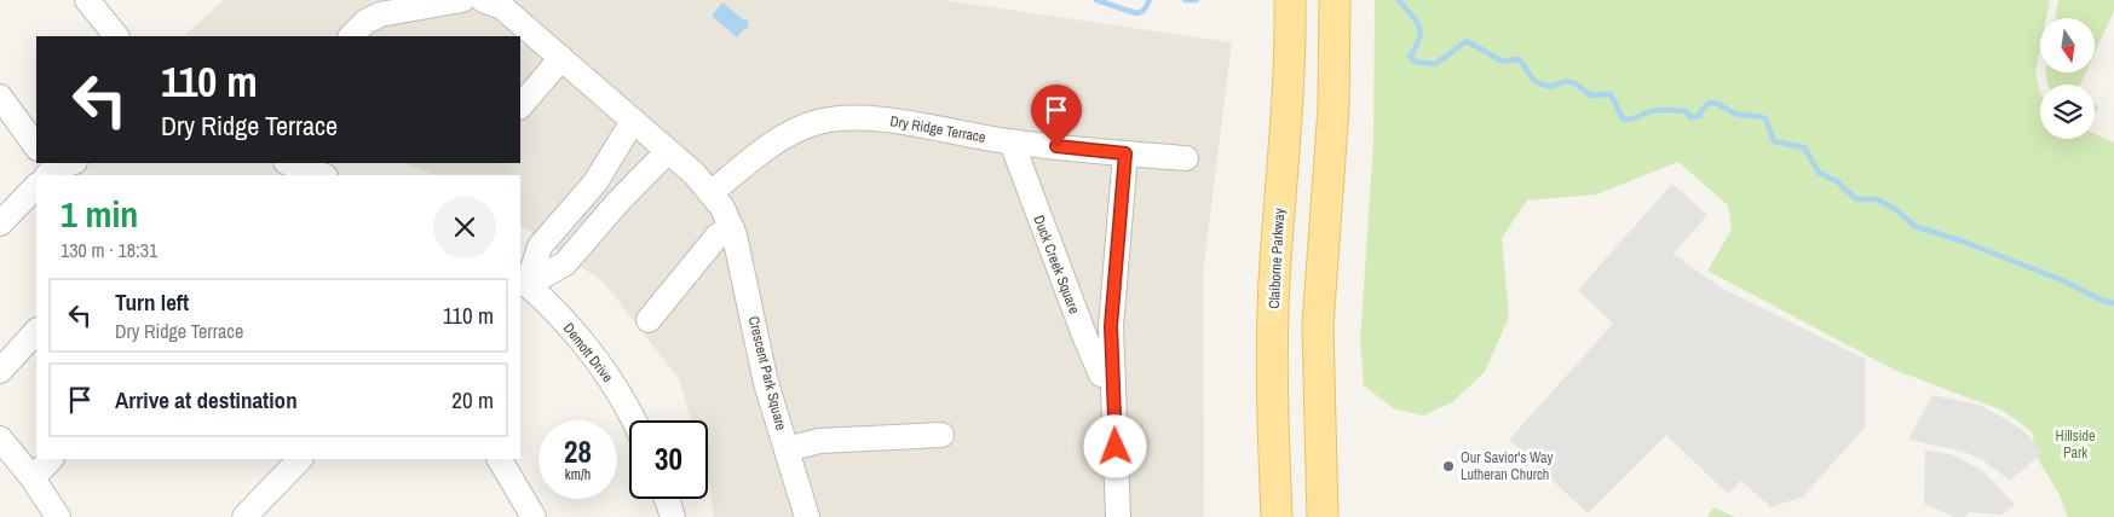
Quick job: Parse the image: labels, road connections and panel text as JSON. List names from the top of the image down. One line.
{"streets":{"main road":["Claiborne Parkway"],"street":["Dry Ridge Terrace","Duck Creek Square","Demott Drive","Crescent Park Square"]},"crossings":[["Dry Ridge Terrace","Duck Creek Square"],["Dry Ridge Terrace","Crescent Park Square"]],"parks":["Hillside Park"],"places":["Our Savior's Way Lutheran Church"],"north":"bottom","page":{"turn":["110 m","Dry Ridge Terrace"],"heading":["1 min","130 m · 18:31"],"list":[{"name":"Turn left","note":"Dry Ridge Terrace","value":"110 m"},{"name":"Arrive at destination","value":"20 m"}],"speed":"28 km/h","limit":"30"}}
